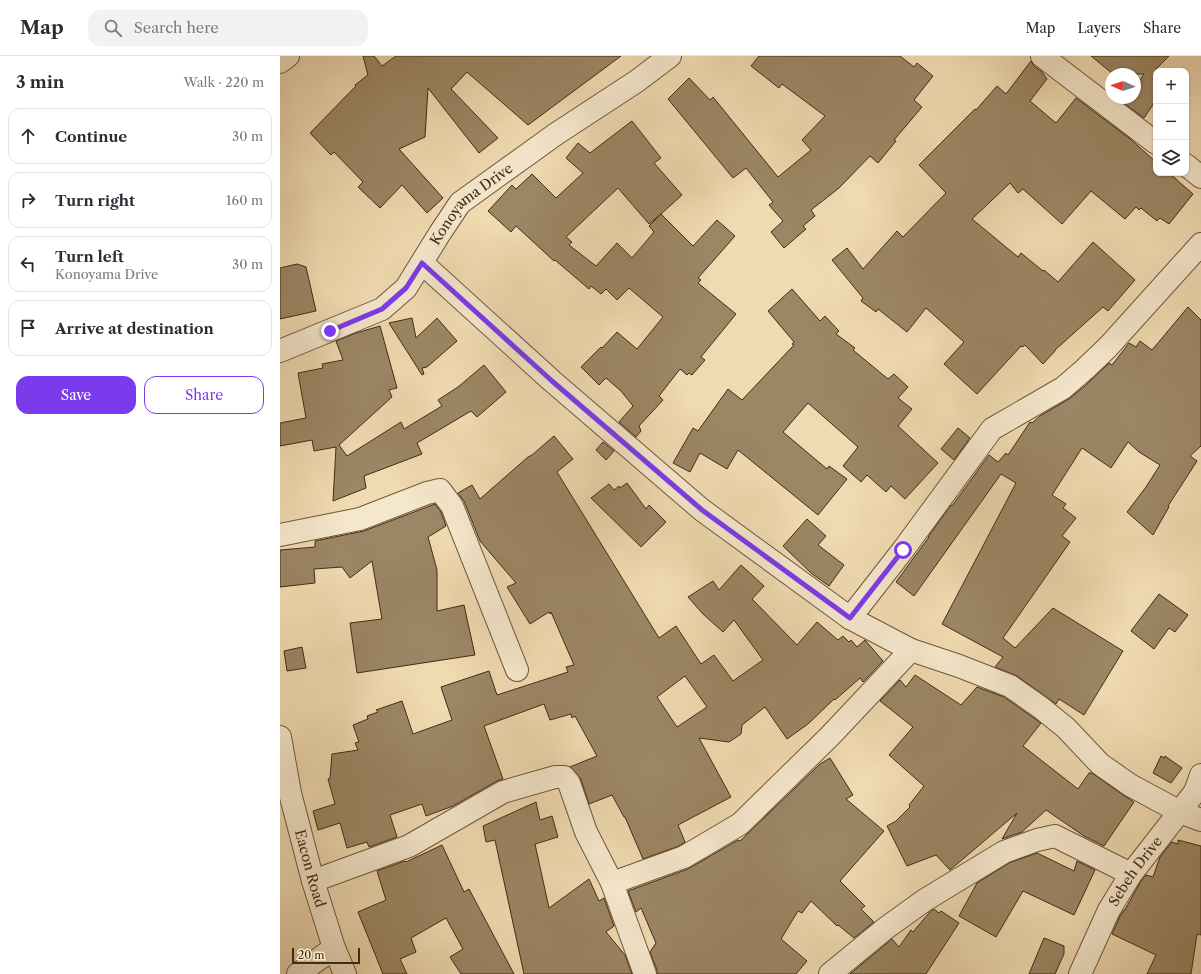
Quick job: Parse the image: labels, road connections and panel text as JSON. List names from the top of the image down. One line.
{"streets":{"street":["Konoyama Drive","Eacon Road","Sebeh Drive"]},"scale_bar":"20 m","north":"left","page":{"header":"Map","search":"Search here","nav":["Map","Layers","Share"],"heading":["3 min","Walk · 220 m"],"map_buttons":["+","−"],"list":[["Continue","30 m"],["Turn right","160 m"],["Turn left","Konoyama Drive","30 m"],"Arrive at destination"],"buttons":["Save","Share"],"scale":"20 m"}}
